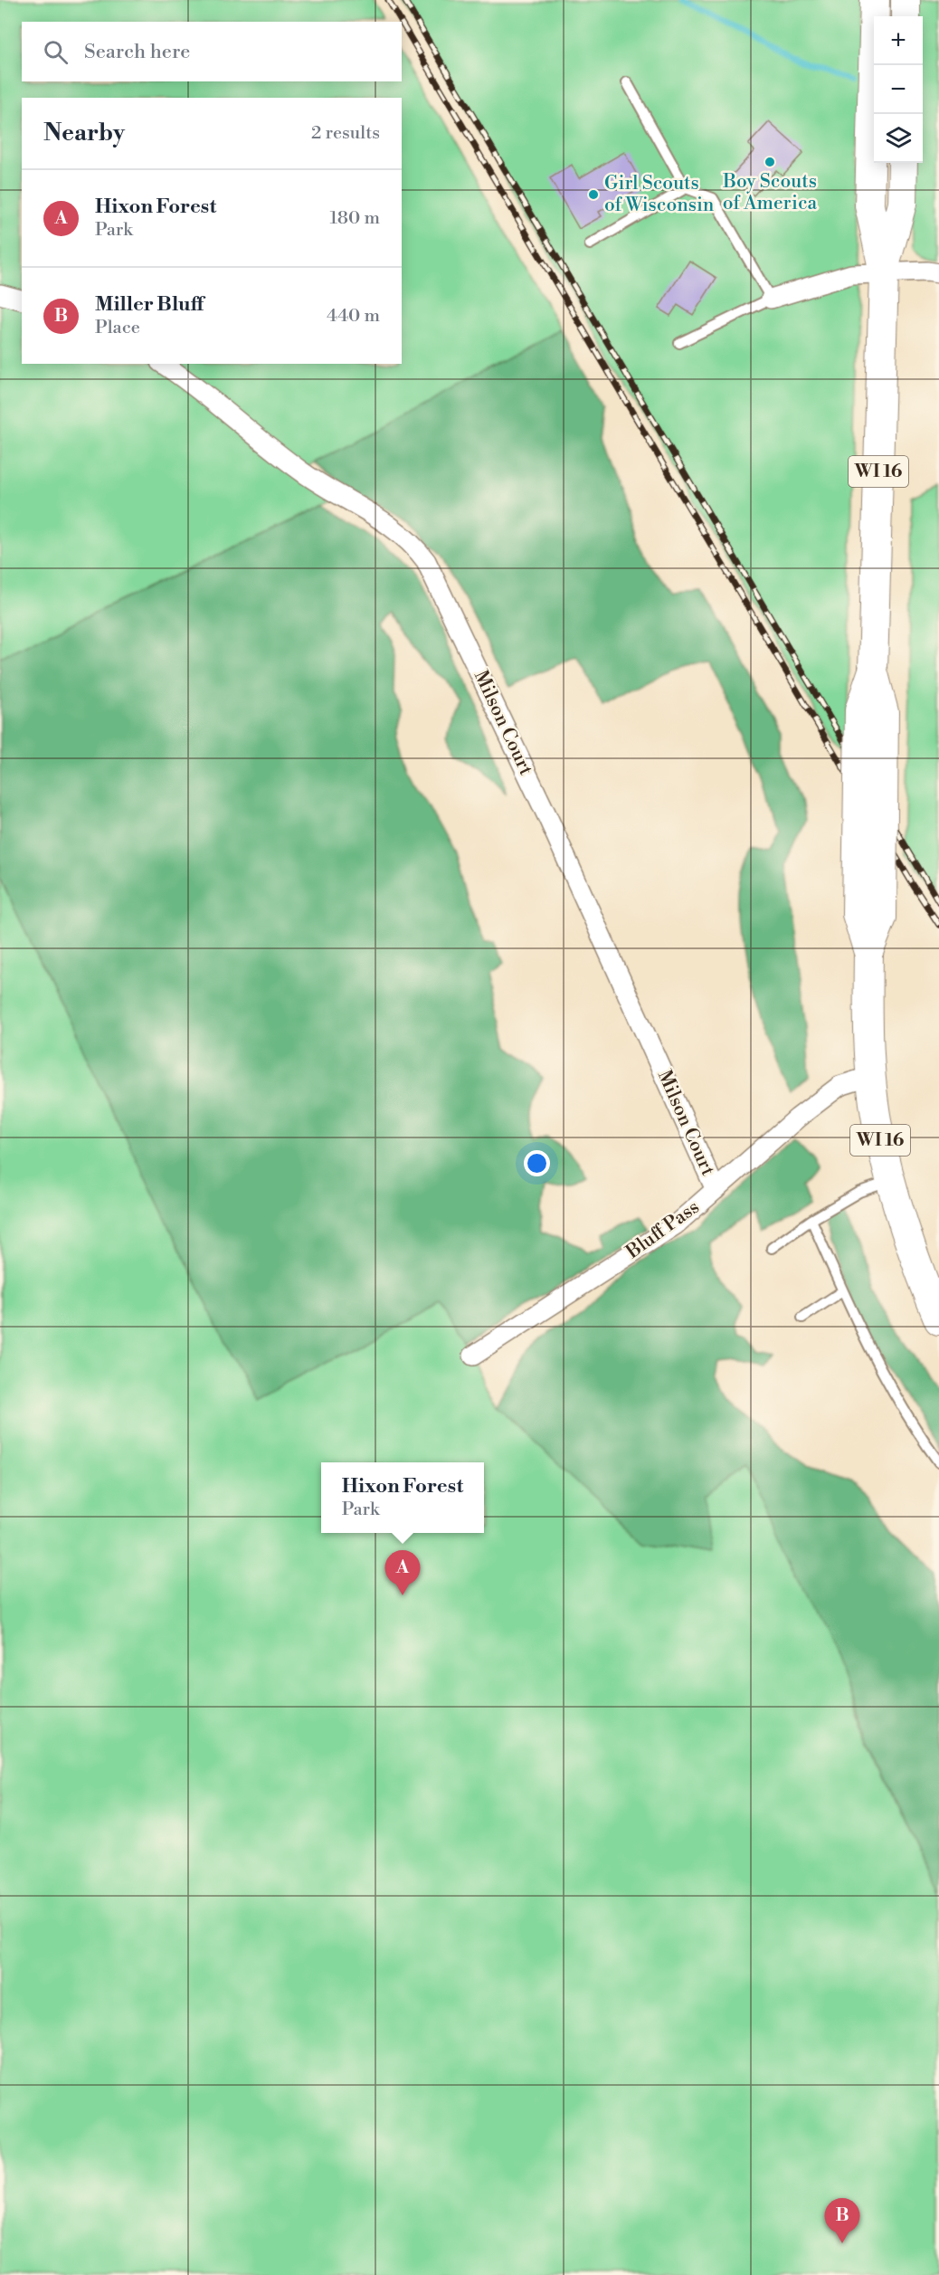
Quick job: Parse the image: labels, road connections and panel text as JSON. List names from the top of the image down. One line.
{"streets":{"main road":["WI 16"],"street":["Milson Court","Bluff Pass"]},"crossings":[["WI 16","Bluff Pass"],["Milson Court","Bluff Pass"]],"places":["Boy Scouts of America","Girl Scouts of Wisconsin"],"page":{"map_buttons":["+","−"],"search":"Search here","heading":["Nearby","2 results"],"list":[{"mark":"A","name":"Hixon Forest","note":"Park","value":"180 m"},{"mark":"B","name":"Miller Bluff","note":"Place","value":"440 m"}],"popup":["Hixon Forest","Park"],"pins":["A","B"]}}
